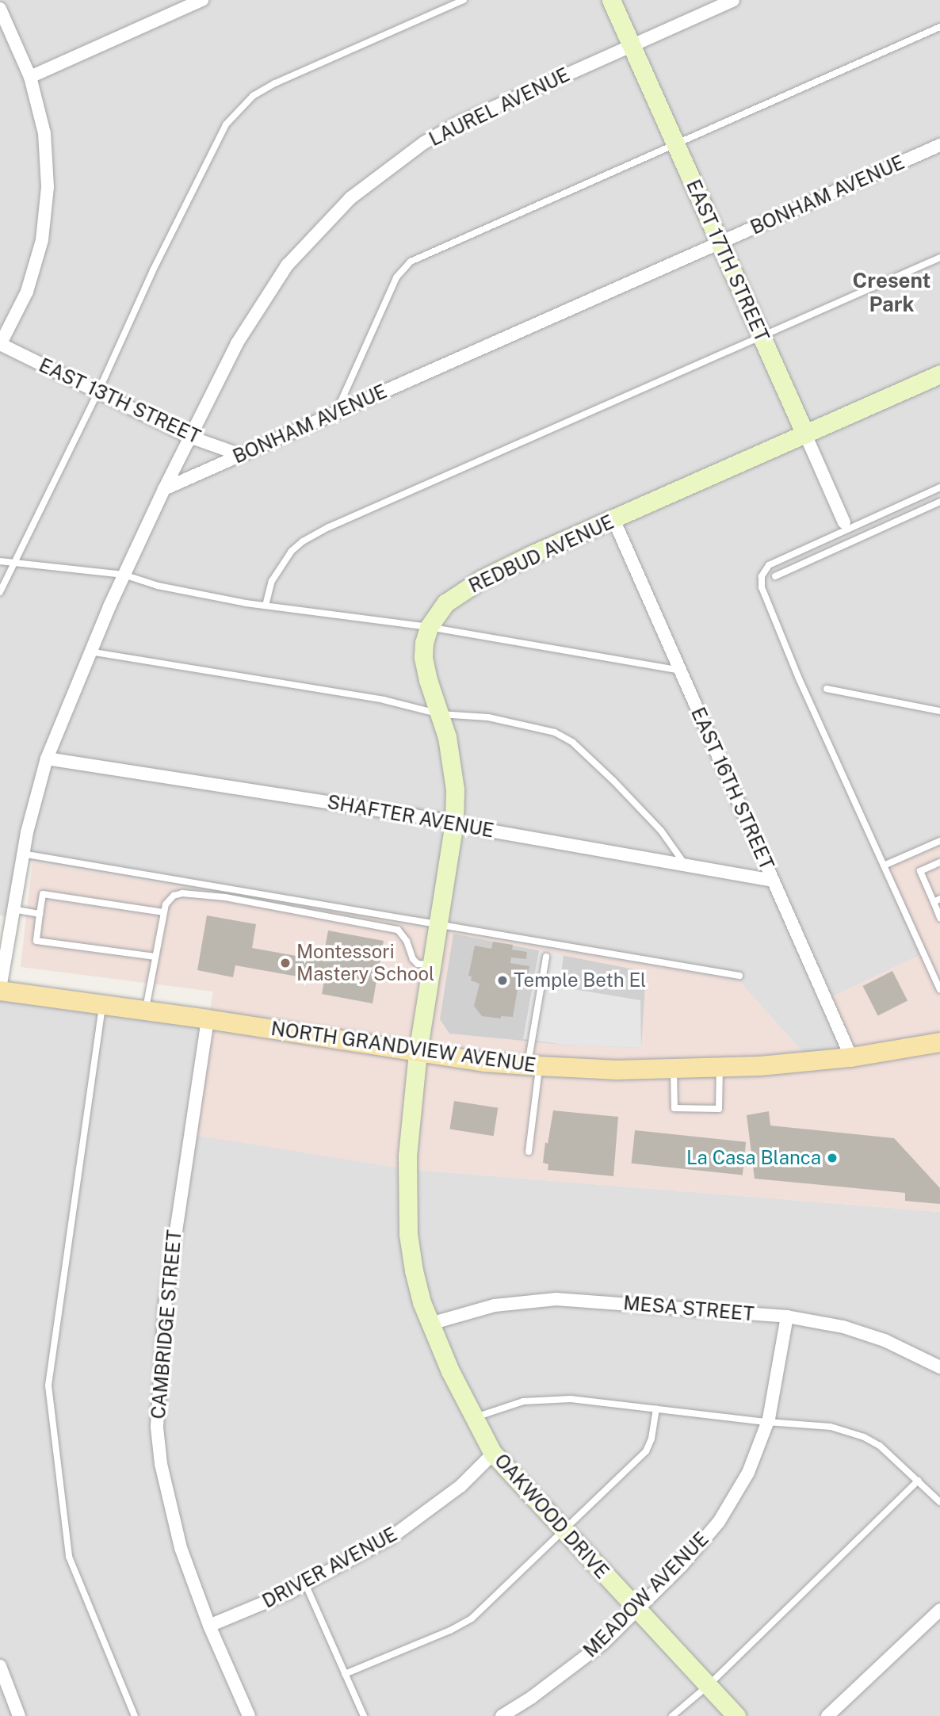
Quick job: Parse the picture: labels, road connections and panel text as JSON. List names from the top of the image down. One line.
{"streets":{"main road":["NORTH GRANDVIEW AVENUE"],"street":["LAUREL AVENUE","BONHAM AVENUE","EAST 17TH STREET","EAST 13TH STREET","REDBUD AVENUE","EAST 16TH STREET","SHAFTER AVENUE","MESA STREET","CAMBRIDGE STREET","OAKWOOD DRIVE","DRIVER AVENUE","MEADOW AVENUE"]},"crossings":[["LAUREL AVENUE","BONHAM AVENUE"],["LAUREL AVENUE","EAST 17TH STREET"],["LAUREL AVENUE","EAST 13TH STREET"],["BONHAM AVENUE","EAST 17TH STREET"],["BONHAM AVENUE","EAST 13TH STREET"],["EAST 17TH STREET","REDBUD AVENUE"],["REDBUD AVENUE","EAST 16TH STREET"],["REDBUD AVENUE","SHAFTER AVENUE"],["REDBUD AVENUE","NORTH GRANDVIEW AVENUE"],["REDBUD AVENUE","OAKWOOD DRIVE"],["EAST 16TH STREET","SHAFTER AVENUE"],["EAST 16TH STREET","NORTH GRANDVIEW AVENUE"],["NORTH GRANDVIEW AVENUE","CAMBRIDGE STREET"],["NORTH GRANDVIEW AVENUE","OAKWOOD DRIVE"],["MESA STREET","OAKWOOD DRIVE"],["MESA STREET","MEADOW AVENUE"],["CAMBRIDGE STREET","DRIVER AVENUE"],["OAKWOOD DRIVE","DRIVER AVENUE"],["OAKWOOD DRIVE","MEADOW AVENUE"]],"districts":["Cresent Park"],"places":["Montessori Mastery School","Temple Beth El","La Casa Blanca"]}
